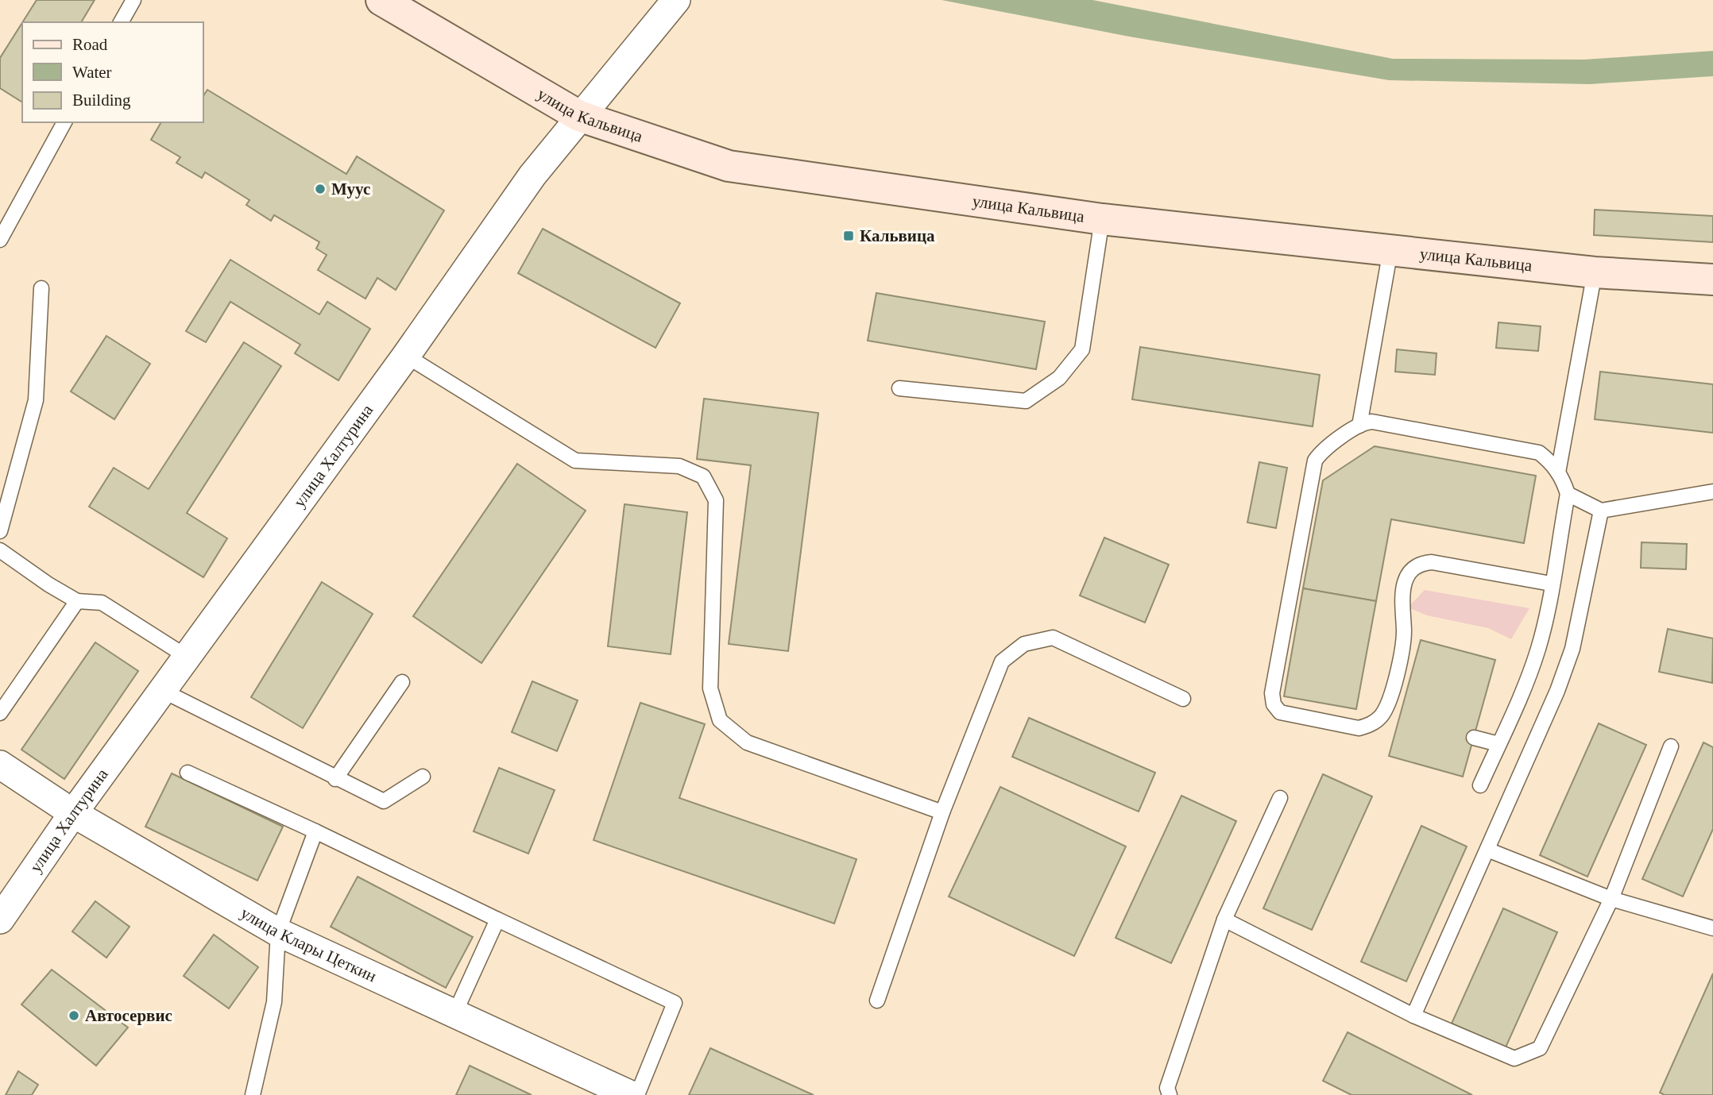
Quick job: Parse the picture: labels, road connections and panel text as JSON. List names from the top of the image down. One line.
{"streets":{"street":["улица Кальвица","улица Халтурина","улица Клары Цеткин"]},"crossings":[["улица Кальвица","улица Халтурина"],["улица Халтурина","улица Клары Цеткин"]],"places":{"other":["Муус","Автосервис"],"transit":["Кальвица"]},"legend":["Road","Water","Building"]}
